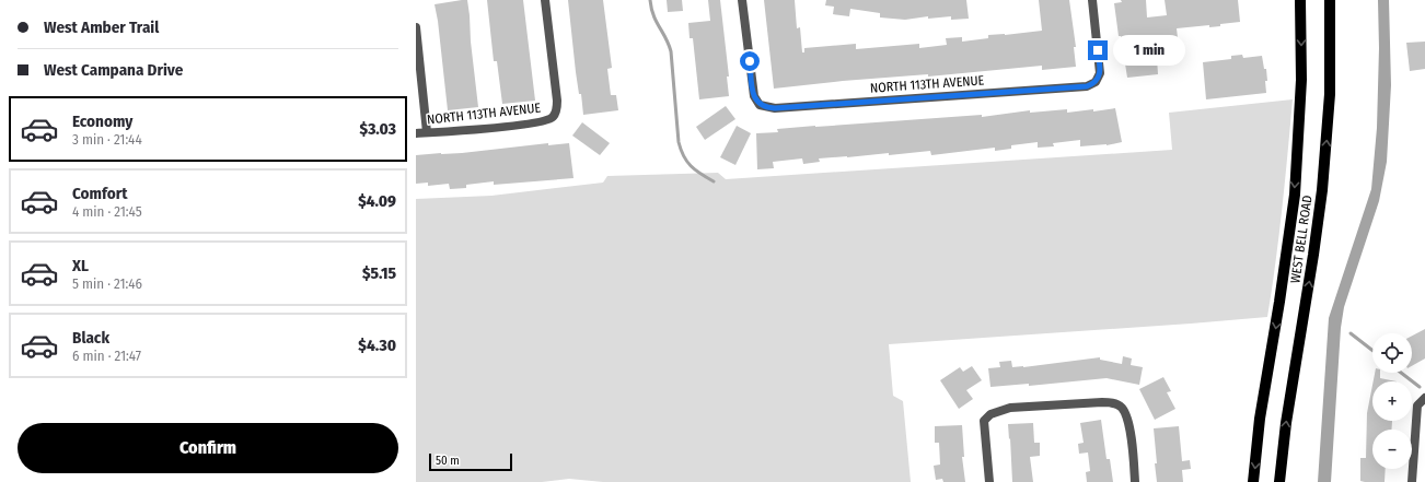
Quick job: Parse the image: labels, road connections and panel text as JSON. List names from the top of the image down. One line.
{"streets":{"main road":["WEST BELL ROAD"],"street":["NORTH 113TH AVENUE"]},"scale_bar":"50 m","page":{"banner":["West Amber Trail","West Campana Drive"],"bubble":"1 min","list":[{"name":"Economy","note":"3 min · 21:44","value":"$3.03"},{"name":"Comfort","note":"4 min · 21:45","value":"$4.09"},{"name":"XL","note":"5 min · 21:46","value":"$5.15"},{"name":"Black","note":"6 min · 21:47","value":"$4.30"}],"map_buttons":["+","−"],"buttons":"Confirm","scale":"50 m"}}
